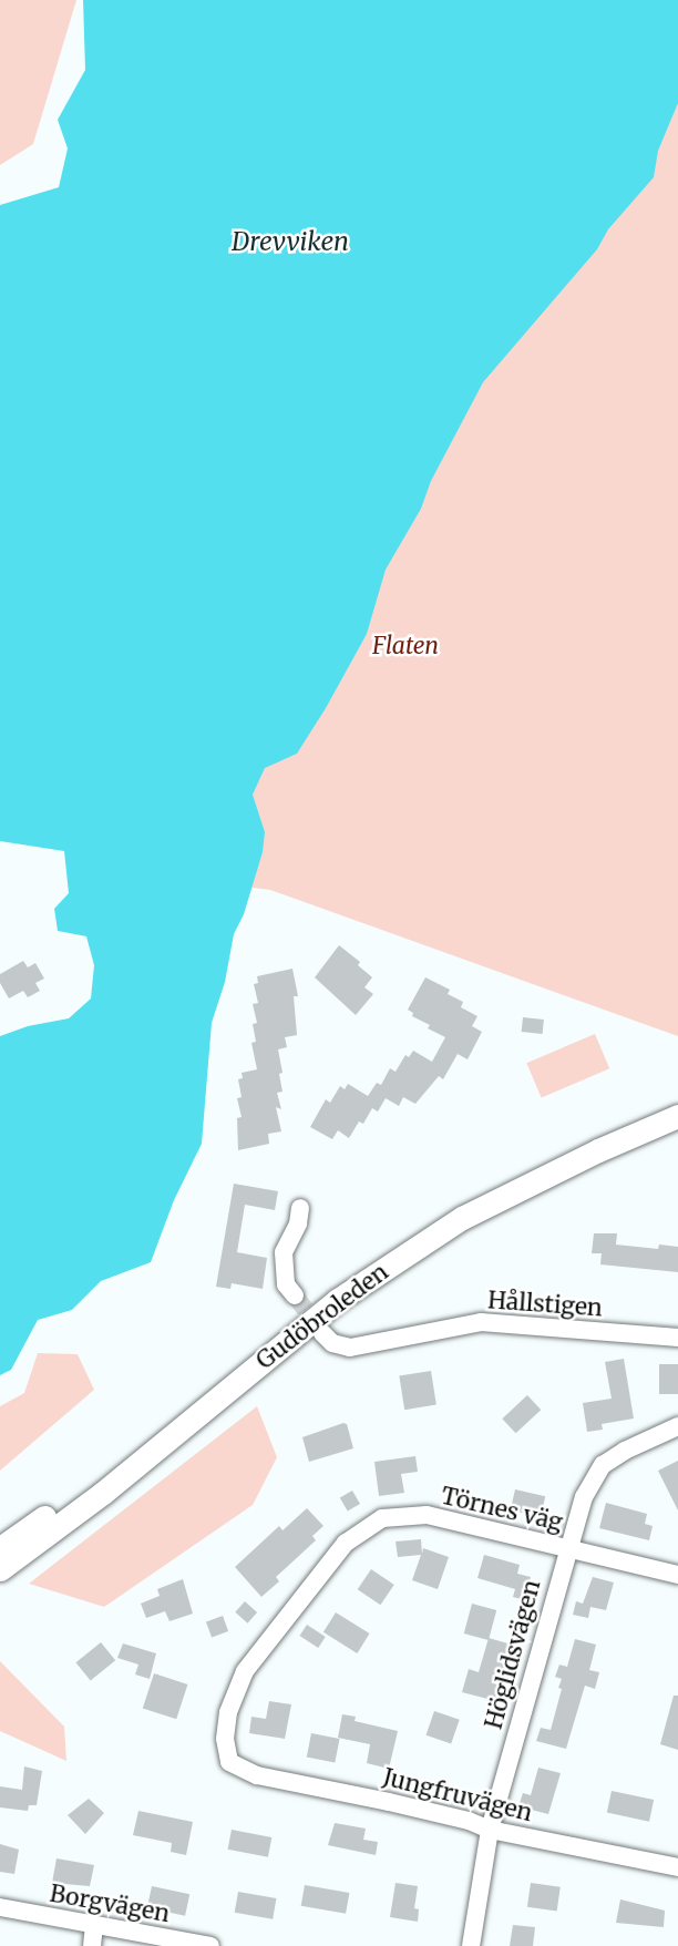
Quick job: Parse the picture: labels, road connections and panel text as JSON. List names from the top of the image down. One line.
{"streets":{"main road":["Gudöbroleden"],"street":["Hållstigen","Törnes väg","Höglidsvägen","Jungfruvägen","Borgvägen"]},"crossings":[["Törnes väg","Höglidsvägen"],["Törnes väg","Jungfruvägen"],["Höglidsvägen","Jungfruvägen"]],"water":["Drevviken"],"parks":["Flaten"]}
